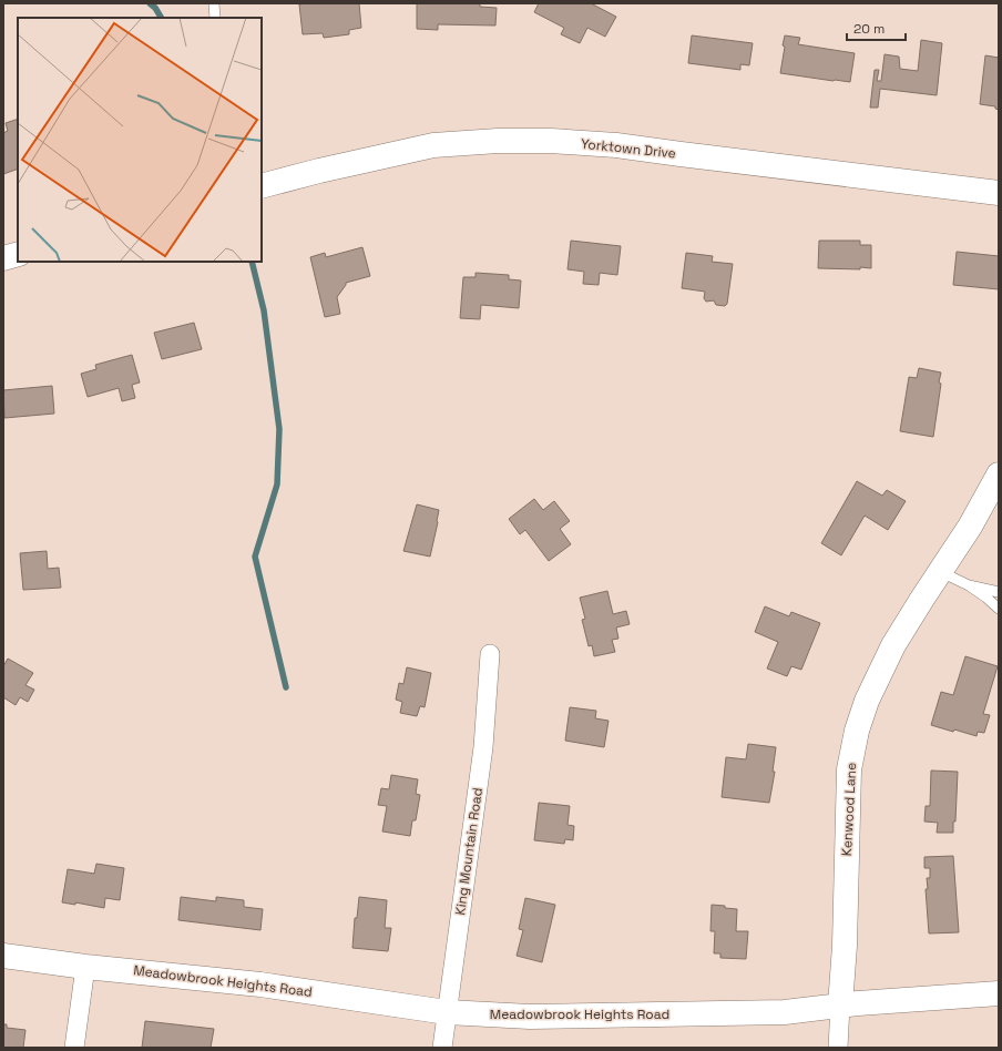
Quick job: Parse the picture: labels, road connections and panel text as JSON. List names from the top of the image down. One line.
{"streets":{"street":["Yorktown Drive","Kenwood Lane","King Mountain Road","Meadowbrook Heights Road"]},"crossings":[["Kenwood Lane","Meadowbrook Heights Road"],["King Mountain Road","Meadowbrook Heights Road"]],"scale_bar":"20 m"}
